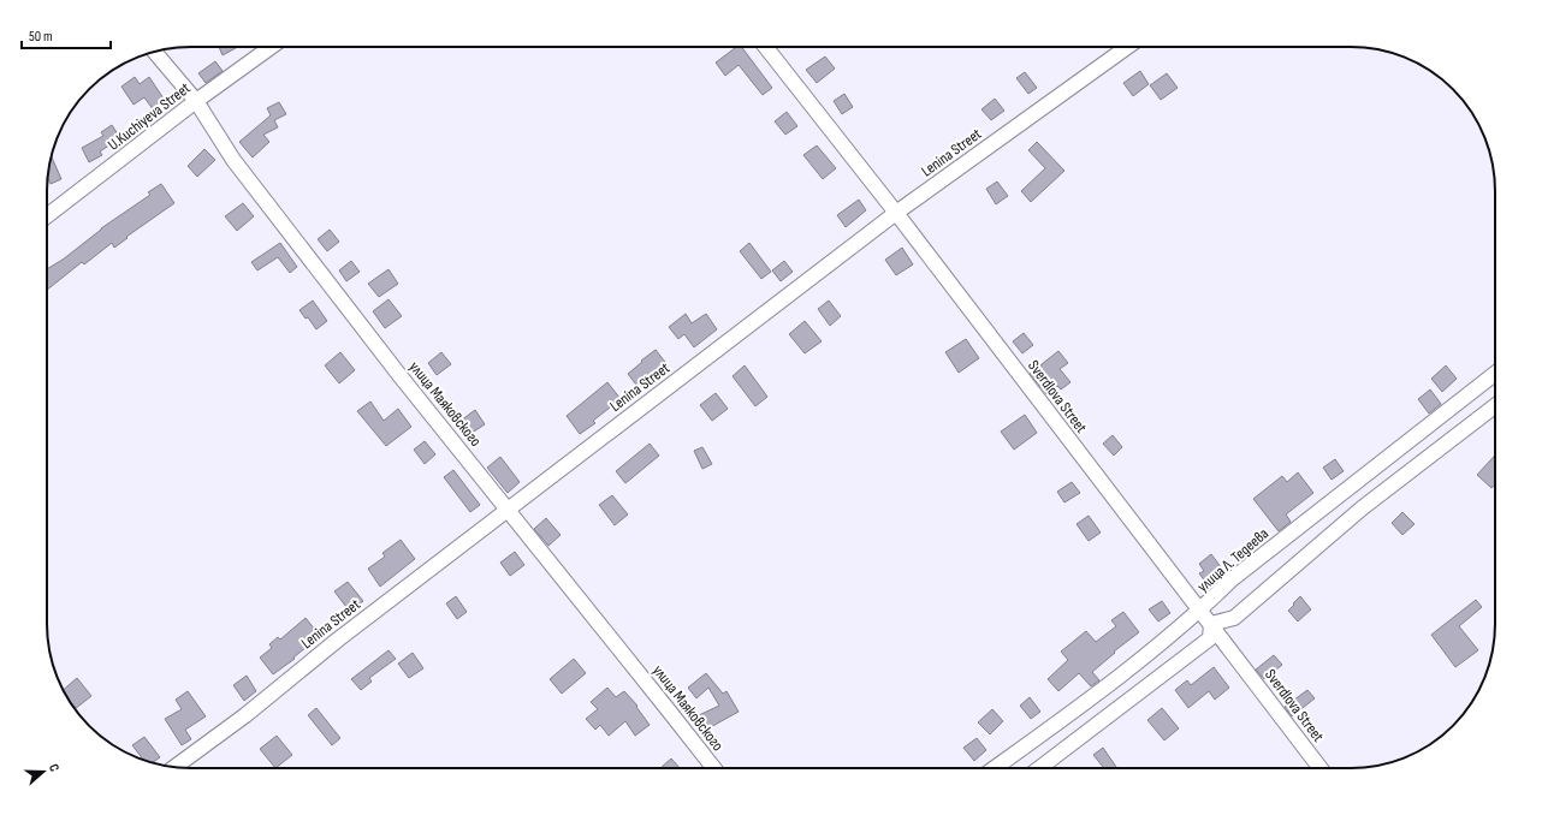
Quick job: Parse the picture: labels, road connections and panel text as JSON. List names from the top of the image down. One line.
{"streets":{"street":["U.Kuchiyeva Street","Lenina Street","Sverdlova Street","улица Маяковского","улица Л. Тедеева"]},"crossings":[["U.Kuchiyeva Street","улица Маяковского"],["Lenina Street","Sverdlova Street"],["Lenina Street","улица Маяковского"],["Sverdlova Street","улица Л. Тедеева"]],"scale_bar":"50 m","north":"right"}
